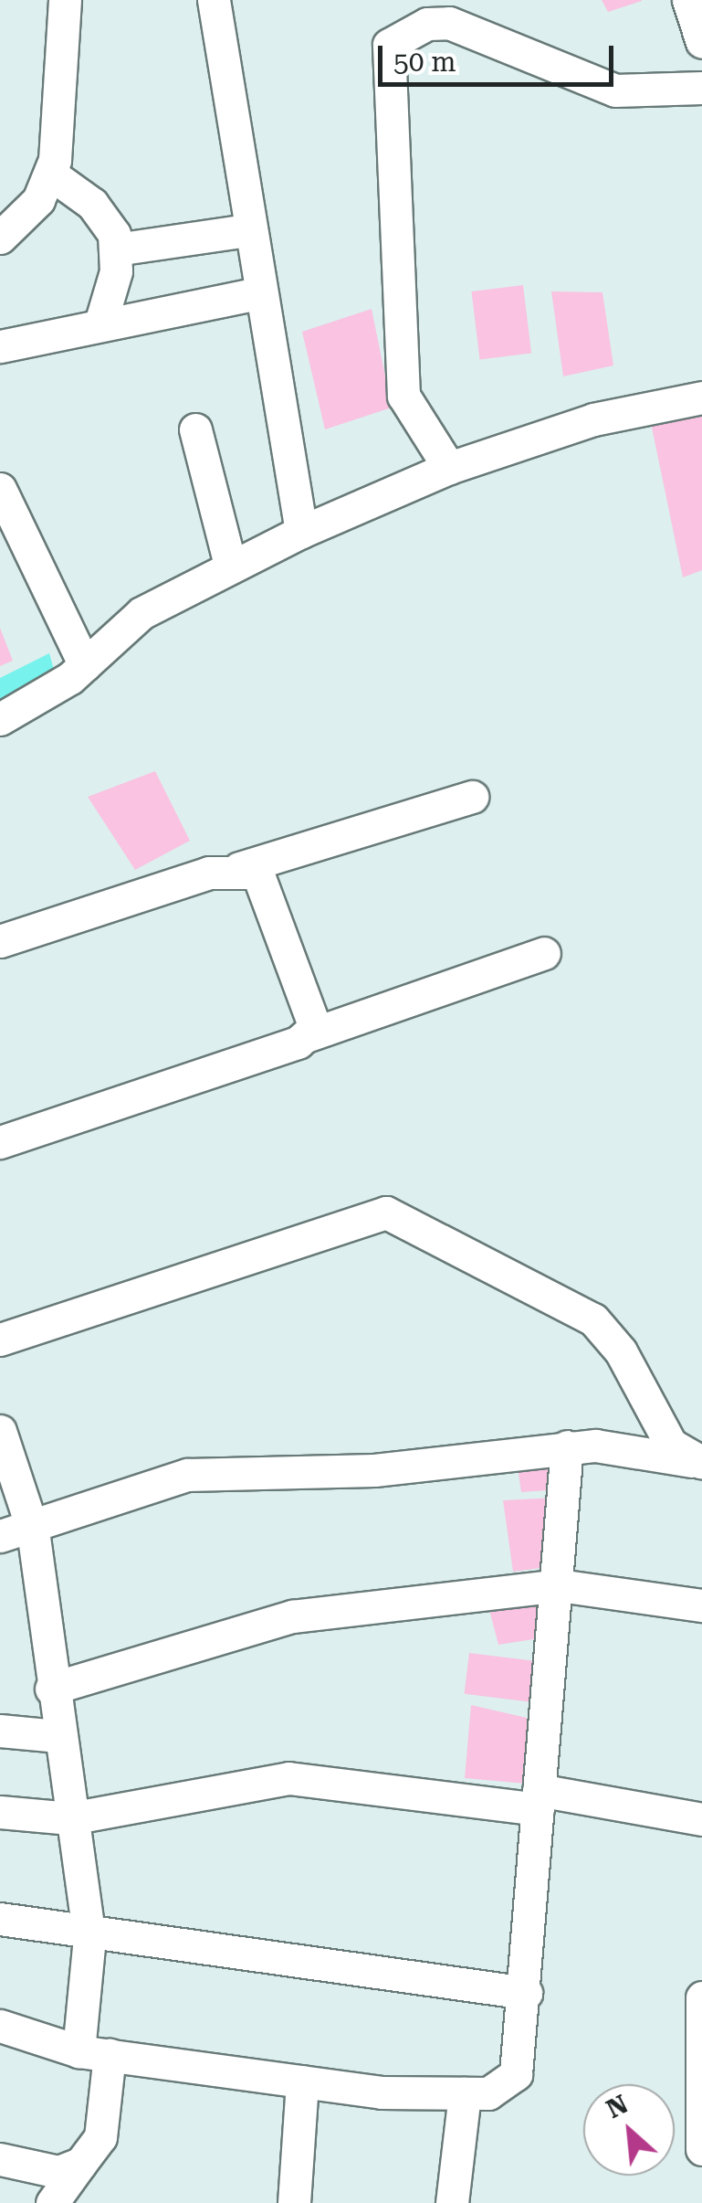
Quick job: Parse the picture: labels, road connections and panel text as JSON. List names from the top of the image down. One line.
{"scale_bar":"50 m","north":"top left"}
